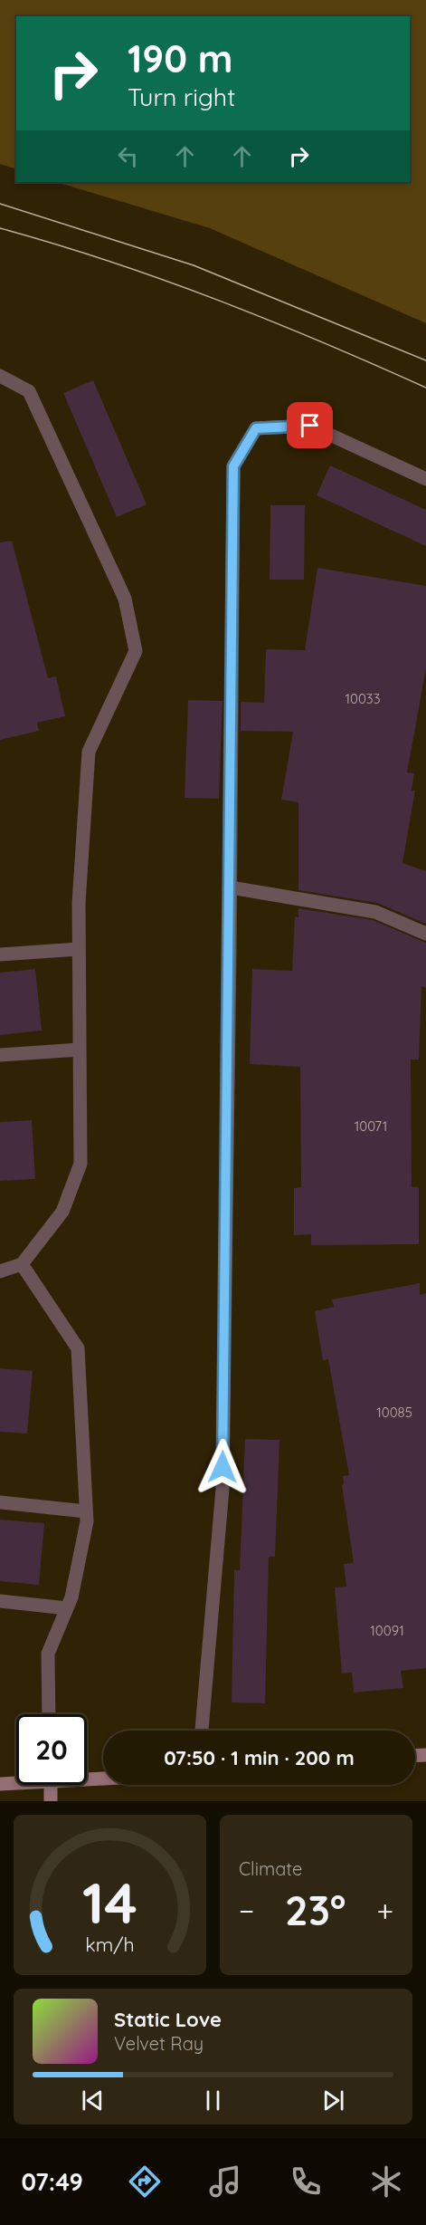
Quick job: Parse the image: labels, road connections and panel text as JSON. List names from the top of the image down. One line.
{"house_numbers":["10033","10071","10085","10091"],"page":{"turn":["190 m","Turn right"],"limit":"20","trip":"07:50 · 1 min · 200 m","tile":"Climate","heat":["−","23°","+"],"song":["Static Love","Velvet Ray"],"tabs":"07:49","gauge":["14","km/h"]}}
